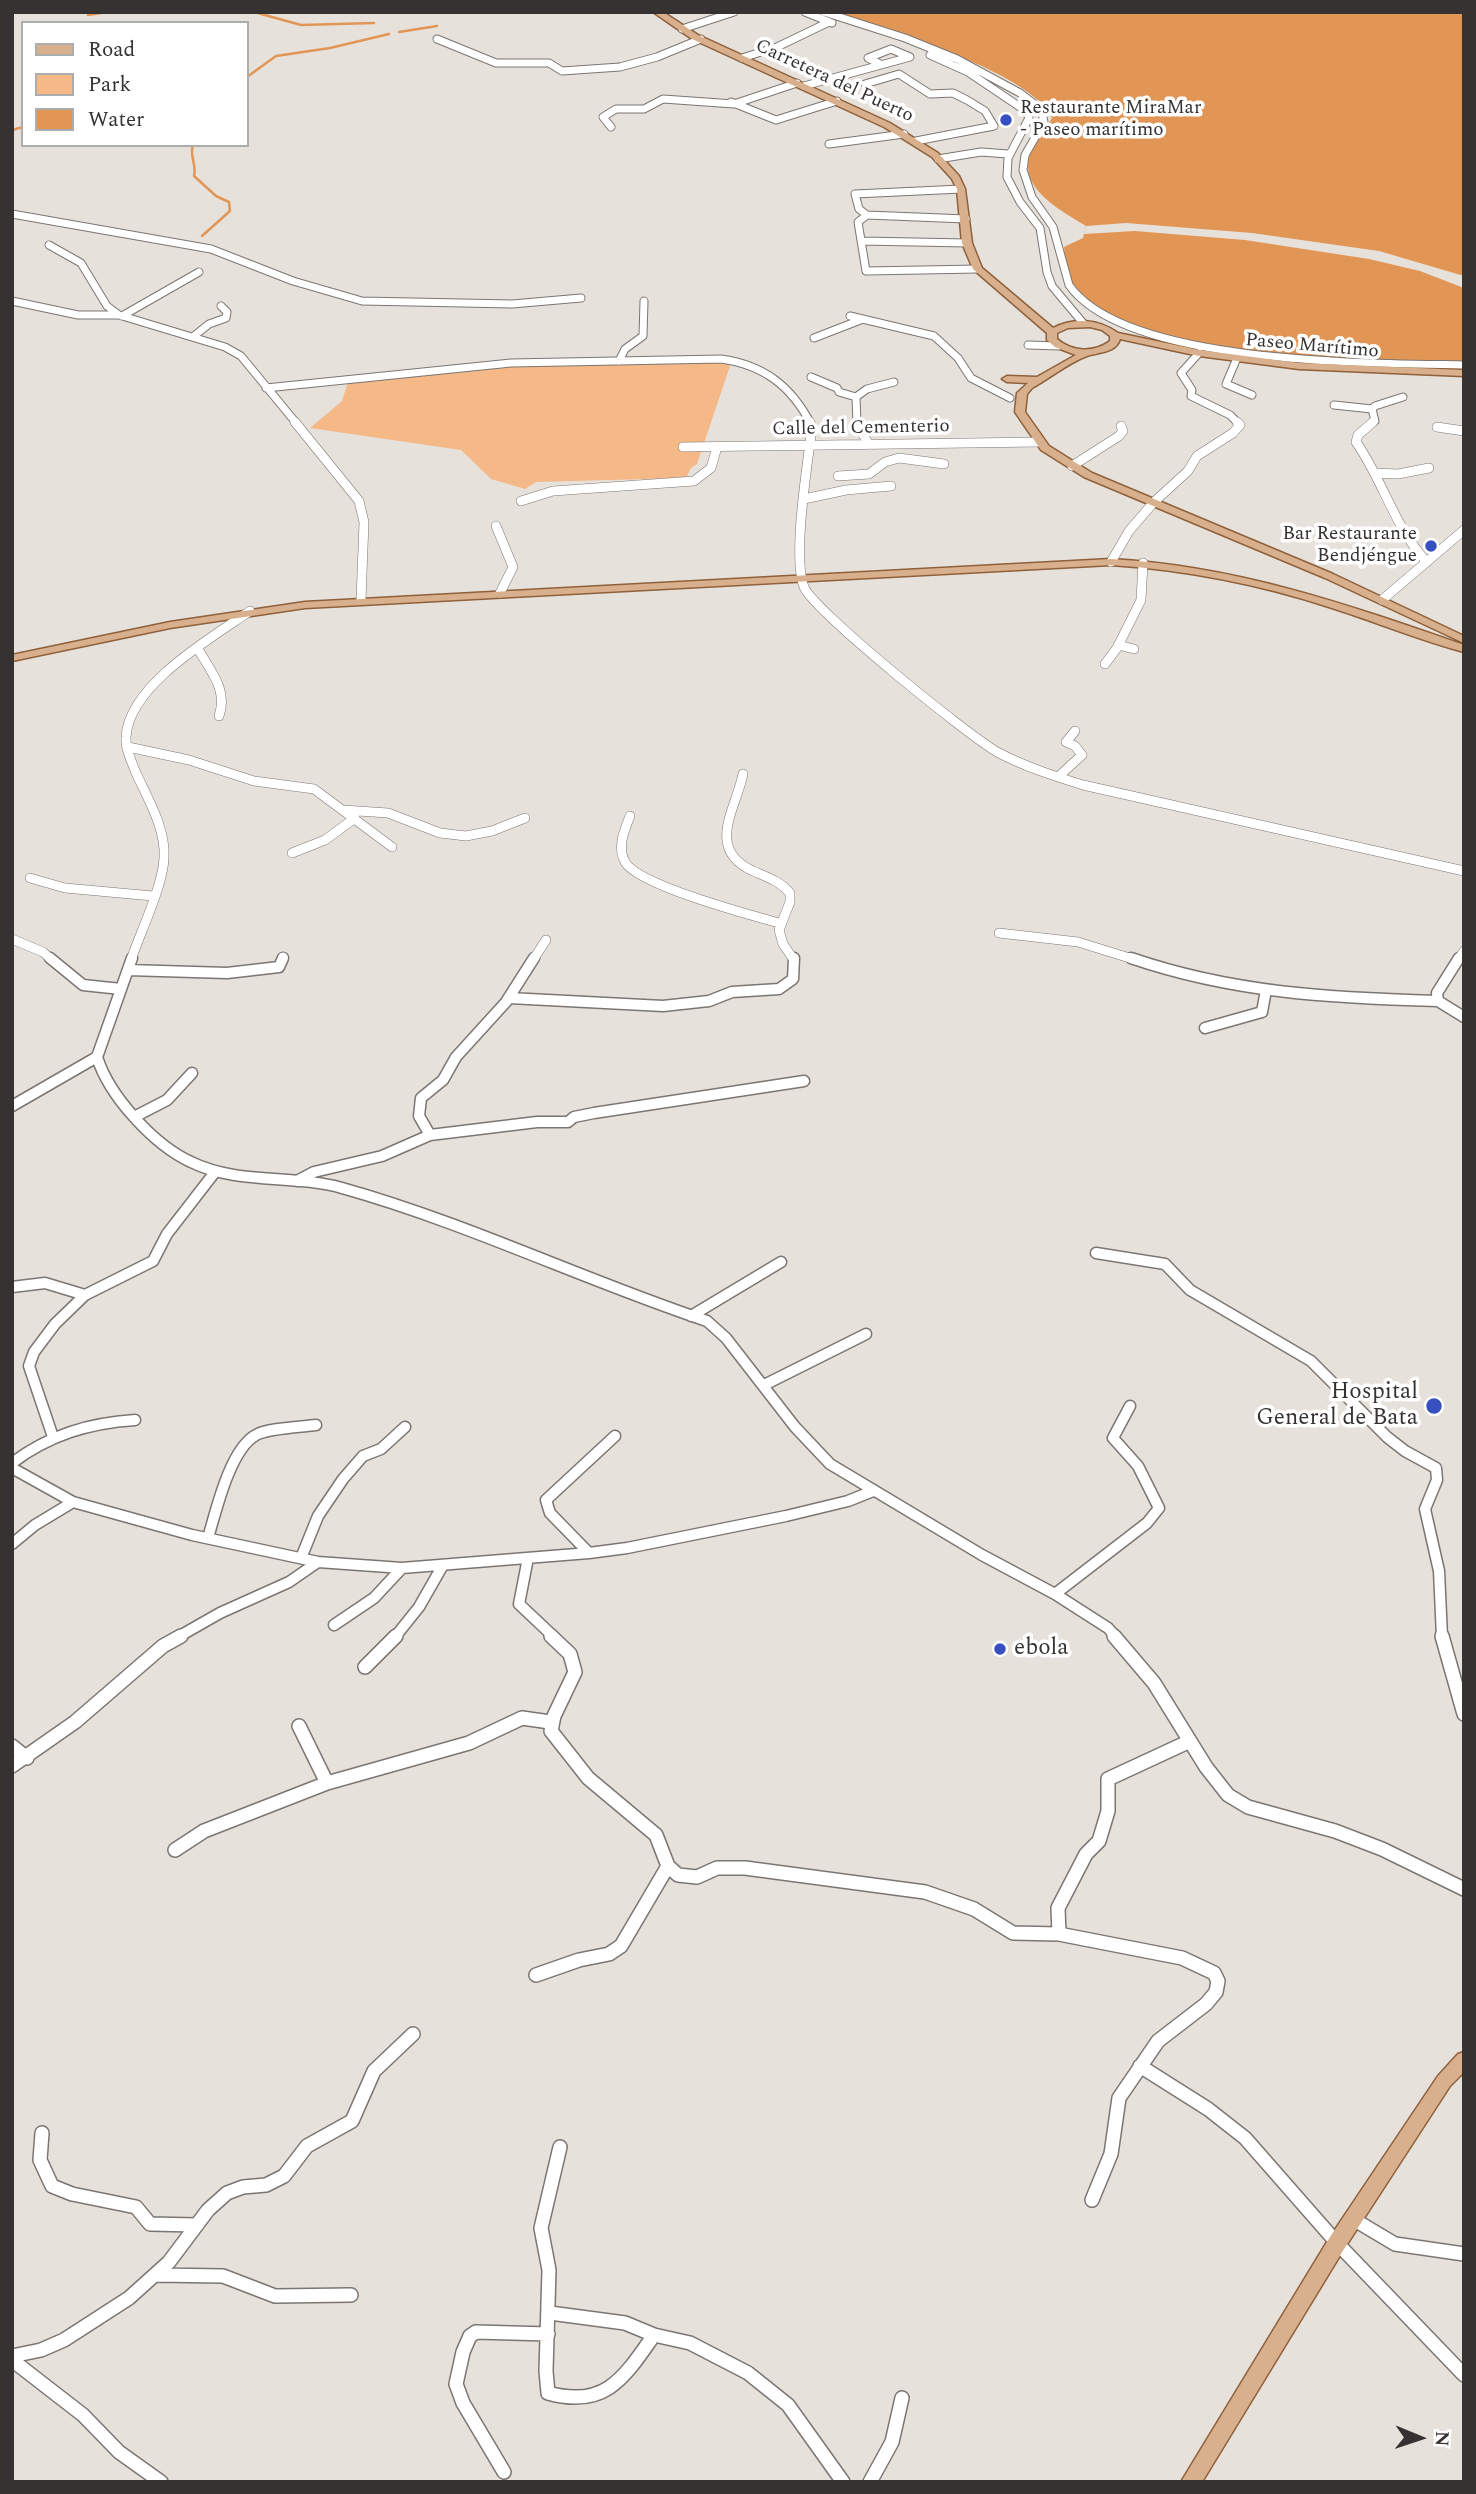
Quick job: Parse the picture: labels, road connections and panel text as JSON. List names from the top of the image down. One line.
{"streets":{"main road":["Carretera del Puerto","Paseo Marítimo"],"street":["Calle del Cementerio"]},"places":["Restaurante MiraMar - Paseo marítimo","Bar Restaurante Bendjéngue","Hospital General de Bata","ebola"],"legend":["Road","Park","Water"],"north":"right"}
